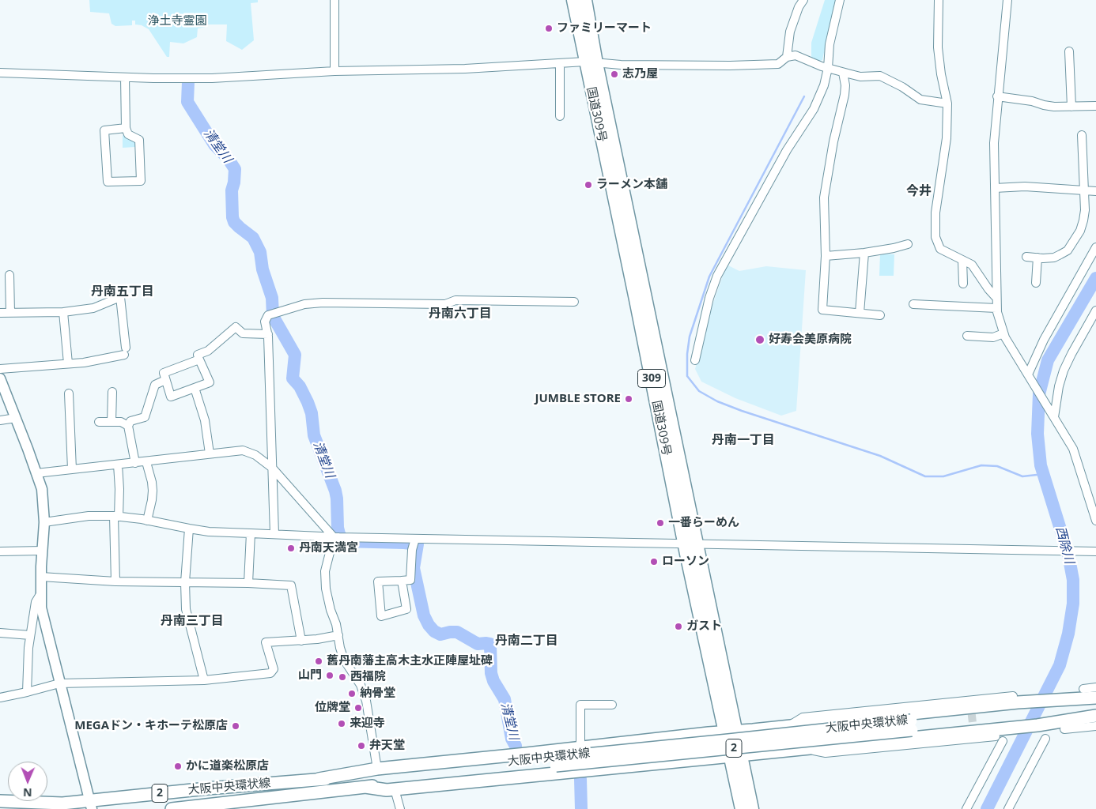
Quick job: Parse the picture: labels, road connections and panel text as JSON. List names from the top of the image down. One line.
{"streets":{"highway":["国道309号","309"],"main road":["大阪中央環状線","2"]},"districts":["今井","丹南五丁目","丹南六丁目","丹南一丁目","丹南三丁目","丹南二丁目"],"water":["清堂川","西除川"],"parks":["浄土寺霊園"],"places":["ファミリーマート","志乃屋","ラーメン本舗","好寿会美原病院","JUMBLE STORE","一番らーめん","丹南天満宮","ローソン","ガスト","舊丹南藩主高木主水正陣屋址碑","山門","西福院","納骨堂","位牌堂","来迎寺","MEGAドン・キホーテ松原店","弁天堂","かに道楽松原店"],"north":"bottom"}
